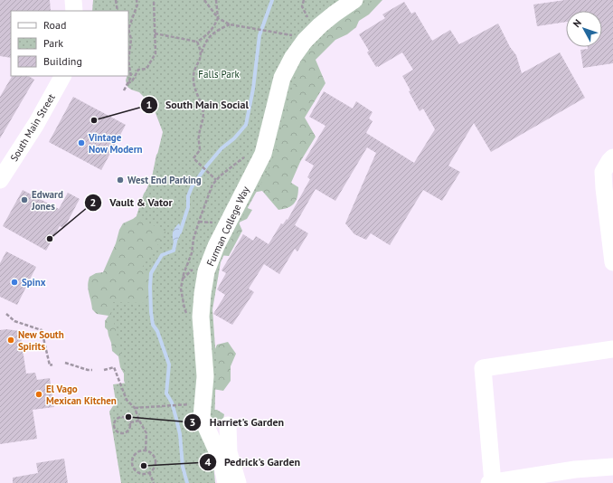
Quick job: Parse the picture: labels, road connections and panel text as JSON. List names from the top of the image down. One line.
{"streets":{"street":["South Main Street","Furman College Way"]},"parks":["Falls Park"],"places":["South Main Social","Vintage Now Modern","West End Parking","Edward Jones","Vault & Vator","Spinx","New South Spirits","El Vago Mexican Kitchen","Harriet's Garden","Pedrick's Garden"],"legend":["Road","Park","Building"],"north":"top left"}
